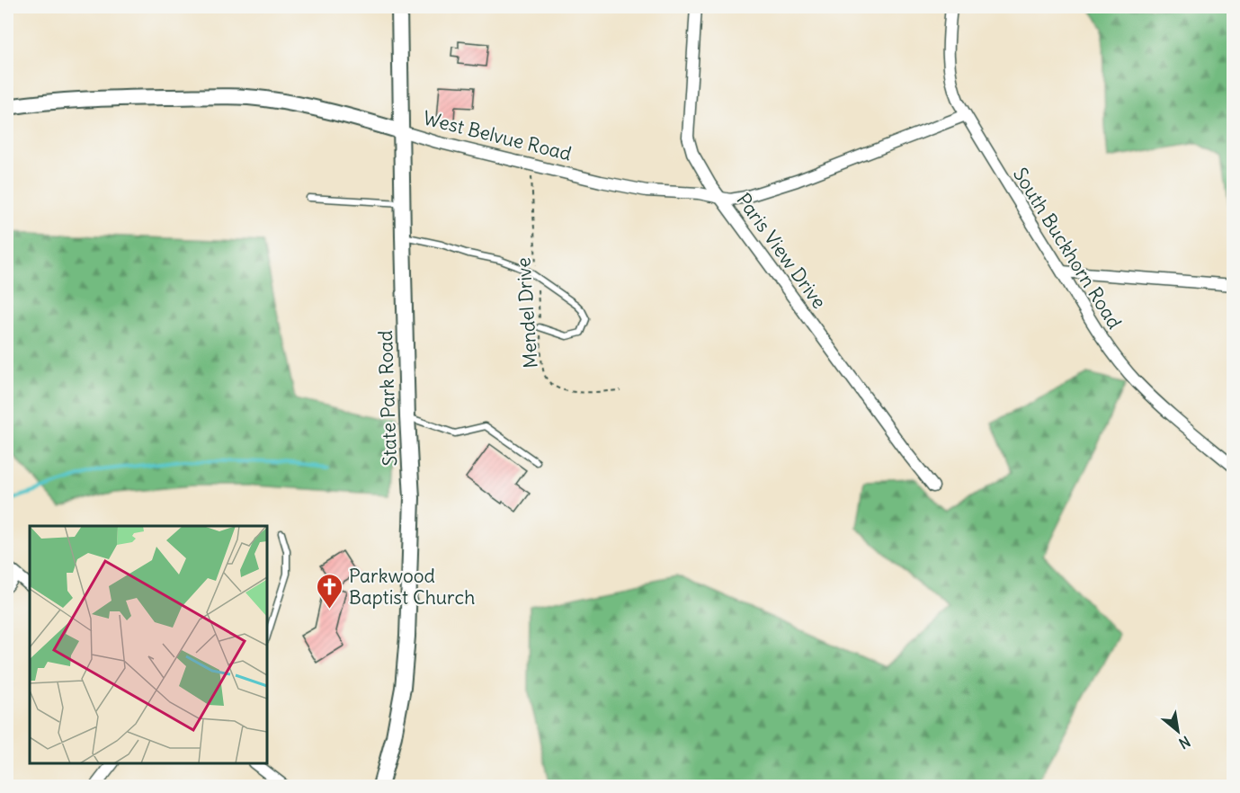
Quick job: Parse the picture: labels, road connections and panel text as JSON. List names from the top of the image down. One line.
{"streets":{"main road":["West Belvue Road","State Park Road"],"street":["South Buckhorn Road","Paris View Drive"],"path":["Mendel Drive"]},"crossings":[["West Belvue Road","South Buckhorn Road"],["West Belvue Road","Paris View Drive"],["West Belvue Road","Mendel Drive"],["West Belvue Road","State Park Road"]],"places":{"church":["Parkwood Baptist Church"]},"north":"bottom right"}
